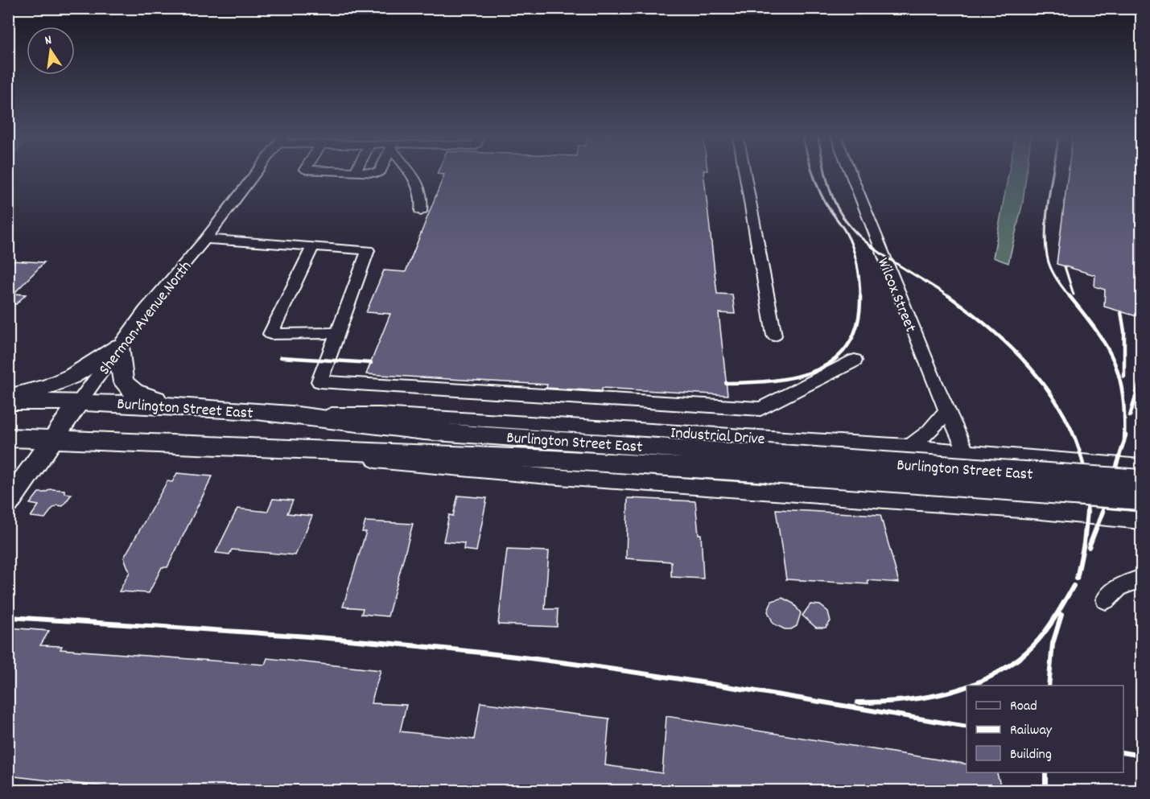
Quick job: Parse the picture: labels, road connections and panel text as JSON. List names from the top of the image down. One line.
{"streets":{"main road":["Sherman Avenue North","Burlington Street East"],"street":["Wilcox Street","Industrial Drive"]},"crossings":[["Wilcox Street","Industrial Drive"],["Sherman Avenue North","Burlington Street East"],["Burlington Street East","Industrial Drive"]],"legend":["Road","Railway","Building"],"north":"top"}
